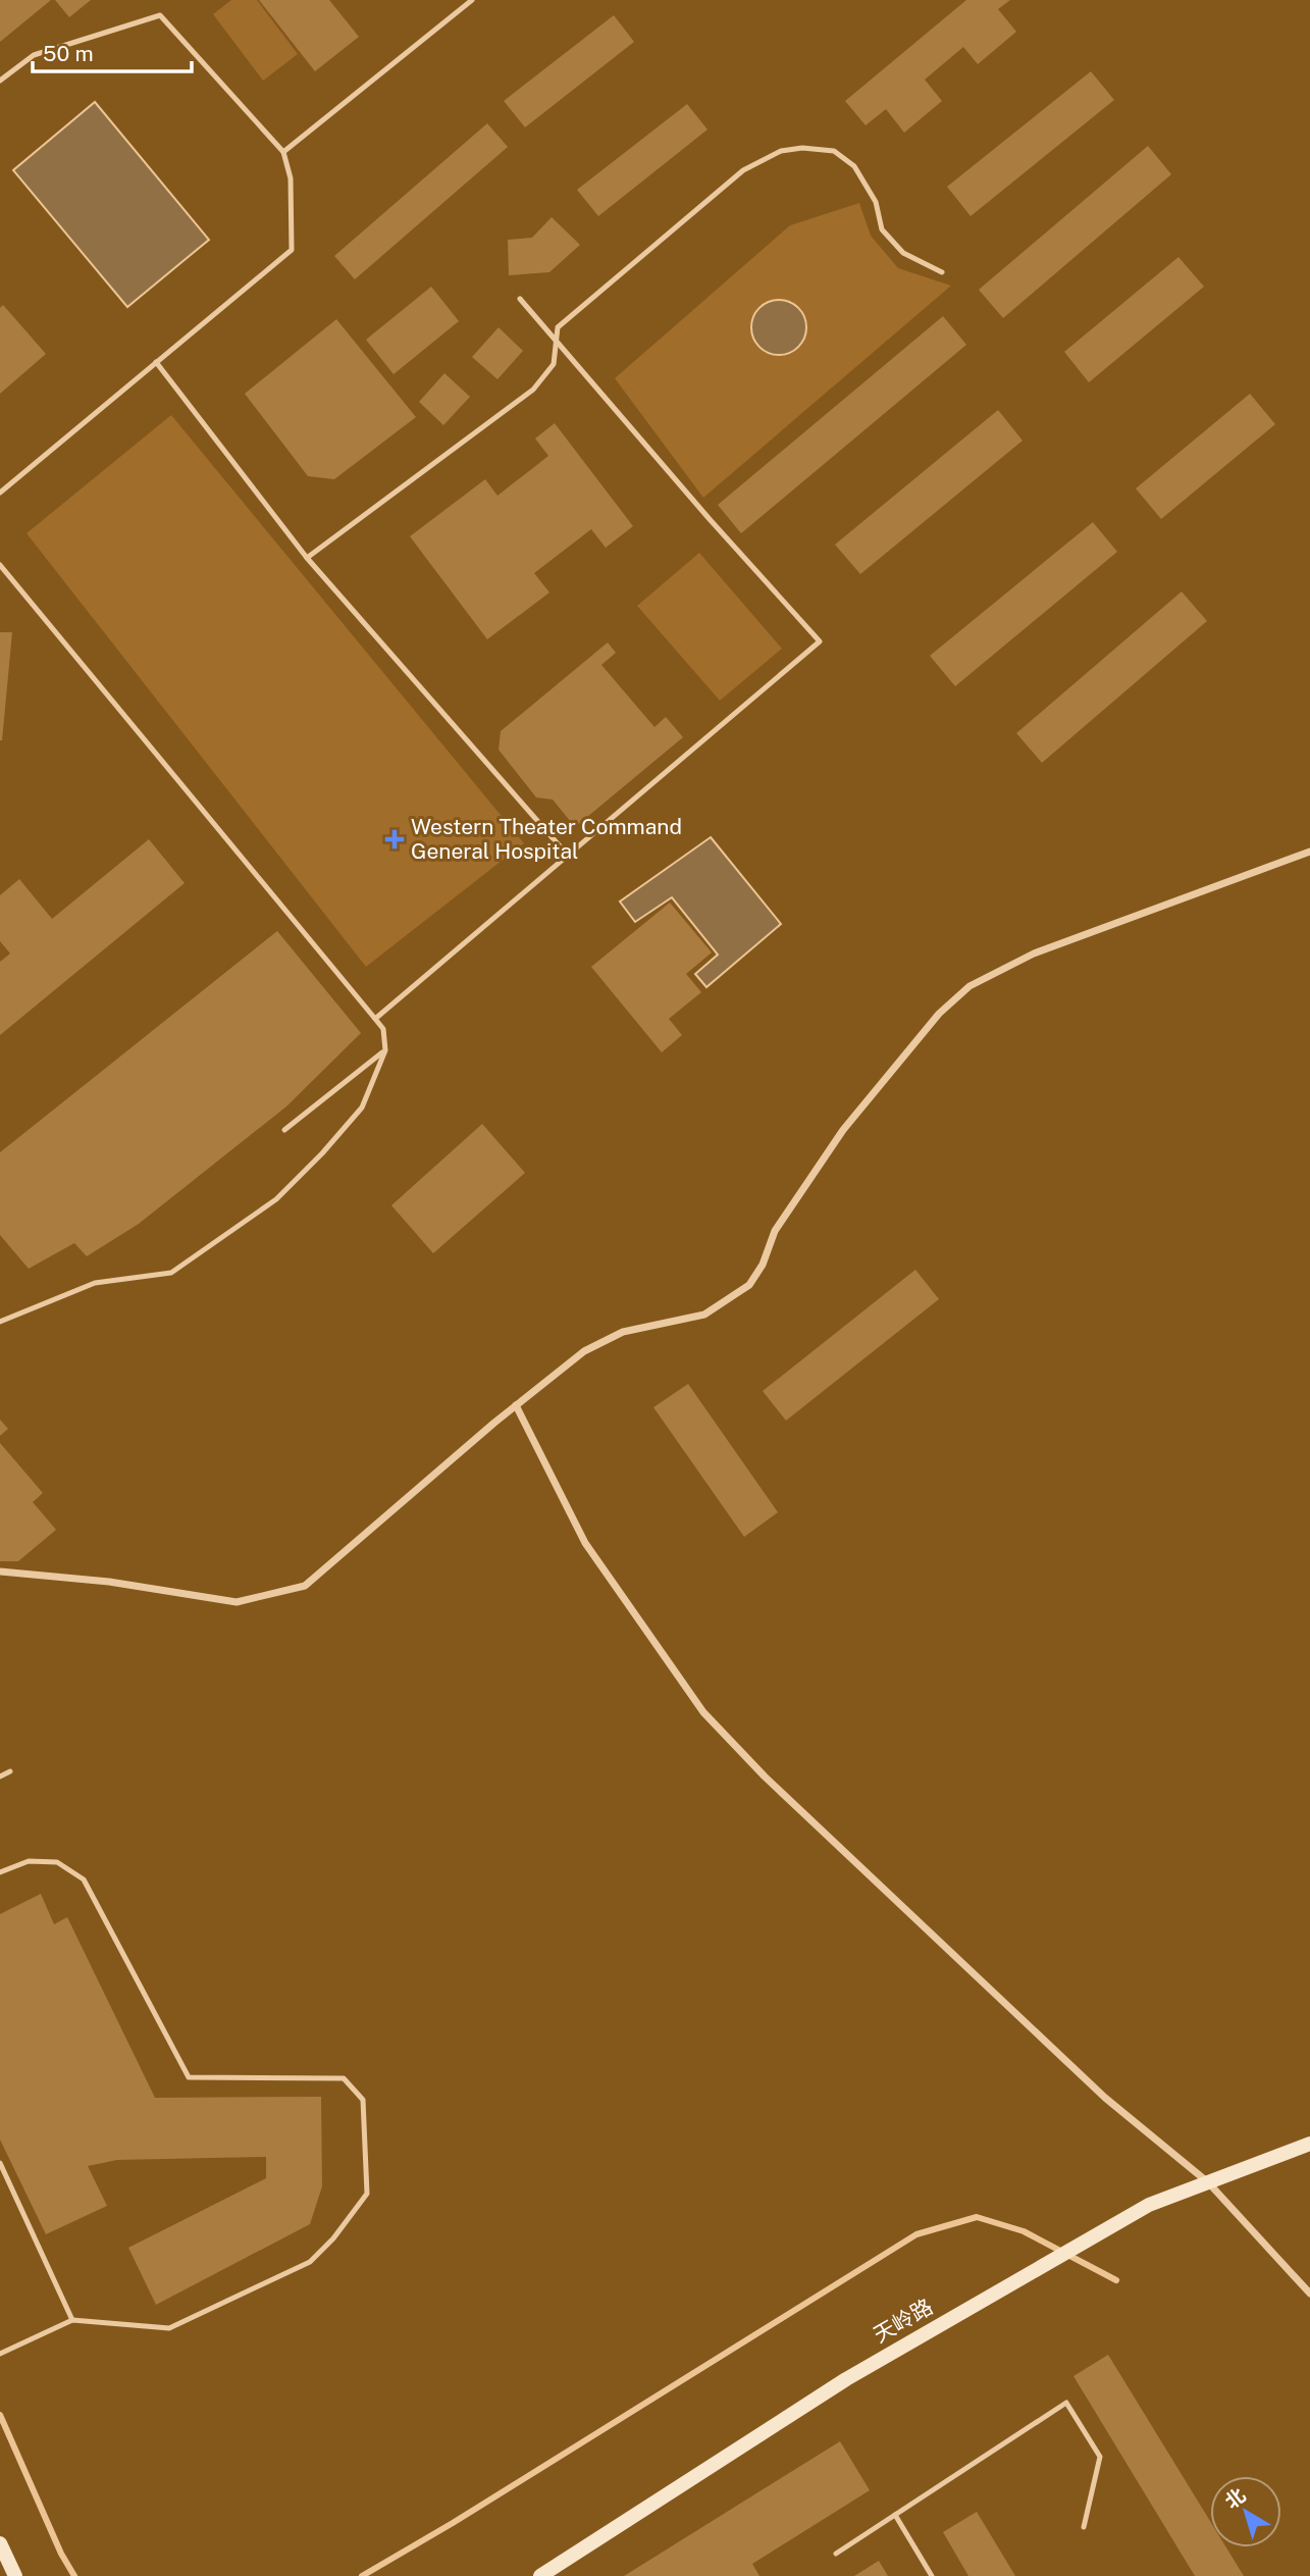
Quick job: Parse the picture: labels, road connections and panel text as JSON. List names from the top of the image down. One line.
{"streets":{"street":["天岭路"]},"places":{"health":["Western Theater Command General Hospital"]},"scale_bar":"50 m","north":"top left"}
